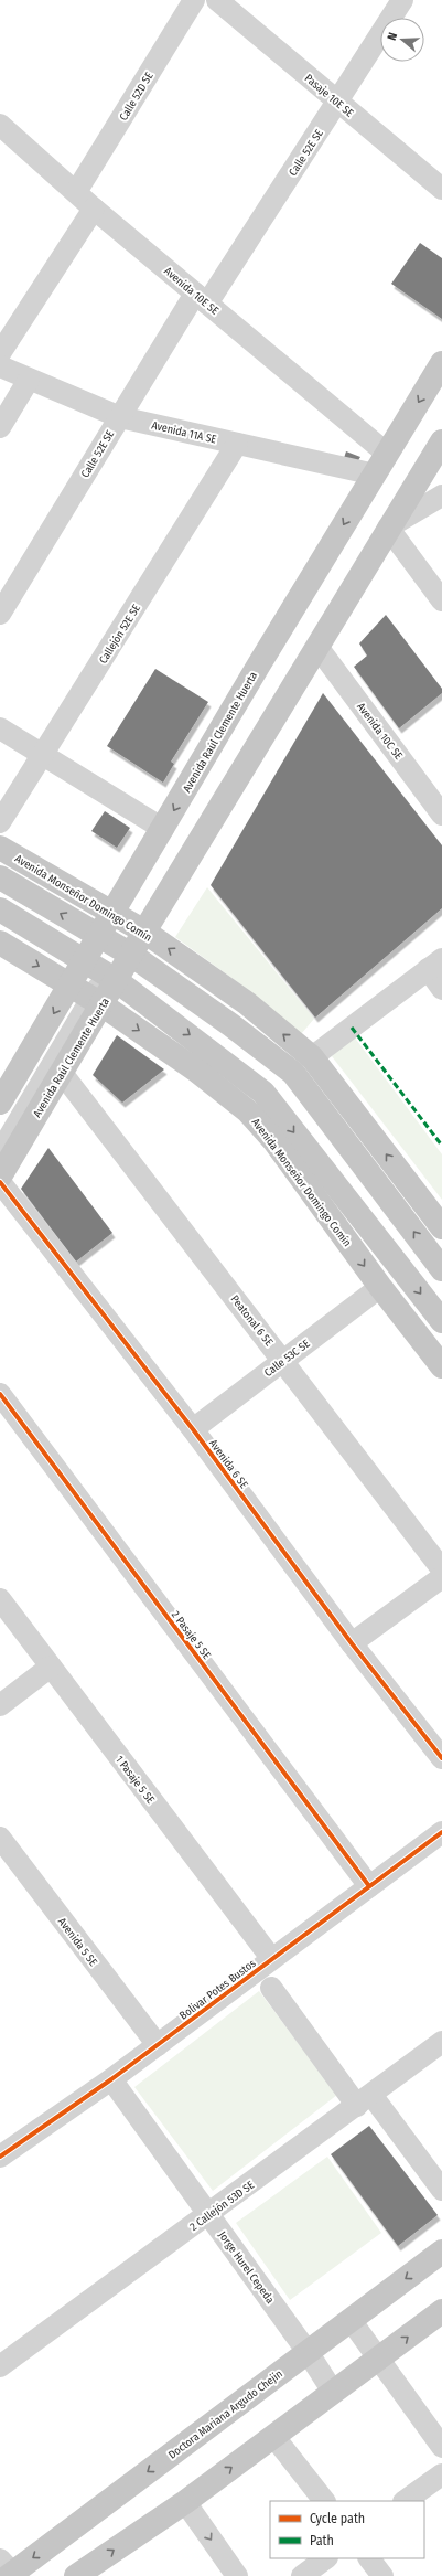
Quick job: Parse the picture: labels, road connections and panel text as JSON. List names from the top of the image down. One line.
{"streets":{"main road":["Avenida Raúl Clemente Huerta","Avenida Monseñor Domingo Comín","Doctora Mariana Argudo Chejin"],"street":["Pasaje 10E SE","Calle 52D SE","Calle 52E SE","Avenida 10E SE","Avenida 11A SE","Callejón 52E SE","Avenida 10C SE","Peatonal 6 SE","Calle 53C SE","Avenida 6 SE","2 Pasaje 5 SE","1 Pasaje 5 SE","Avenida 5 SE","Bolivar Potes Bustos","2 Callejón 53D SE","Jorge Hurel Cepeda"]},"crossings":[["Pasaje 10E SE","Calle 52E SE"],["Calle 52D SE","Avenida 10E SE"],["Calle 52E SE","Avenida 10E SE"],["Calle 52E SE","Avenida 11A SE"],["Avenida 10E SE","Avenida Raúl Clemente Huerta"],["Avenida 11A SE","Callejón 52E SE"],["Avenida 11A SE","Avenida Raúl Clemente Huerta"],["Avenida 10C SE","Avenida Raúl Clemente Huerta"],["Avenida Raúl Clemente Huerta","Avenida Monseñor Domingo Comín"],["Avenida Raúl Clemente Huerta","Peatonal 6 SE"],["Avenida Monseñor Domingo Comín","Calle 53C SE"],["Peatonal 6 SE","Calle 53C SE"],["Calle 53C SE","Avenida 6 SE"],["2 Pasaje 5 SE","Bolivar Potes Bustos"],["1 Pasaje 5 SE","Bolivar Potes Bustos"],["Avenida 5 SE","Bolivar Potes Bustos"],["Bolivar Potes Bustos","Jorge Hurel Cepeda"],["2 Callejón 53D SE","Jorge Hurel Cepeda"],["Jorge Hurel Cepeda","Doctora Mariana Argudo Chejin"]],"legend":["Cycle path","Path"],"north":"left"}
